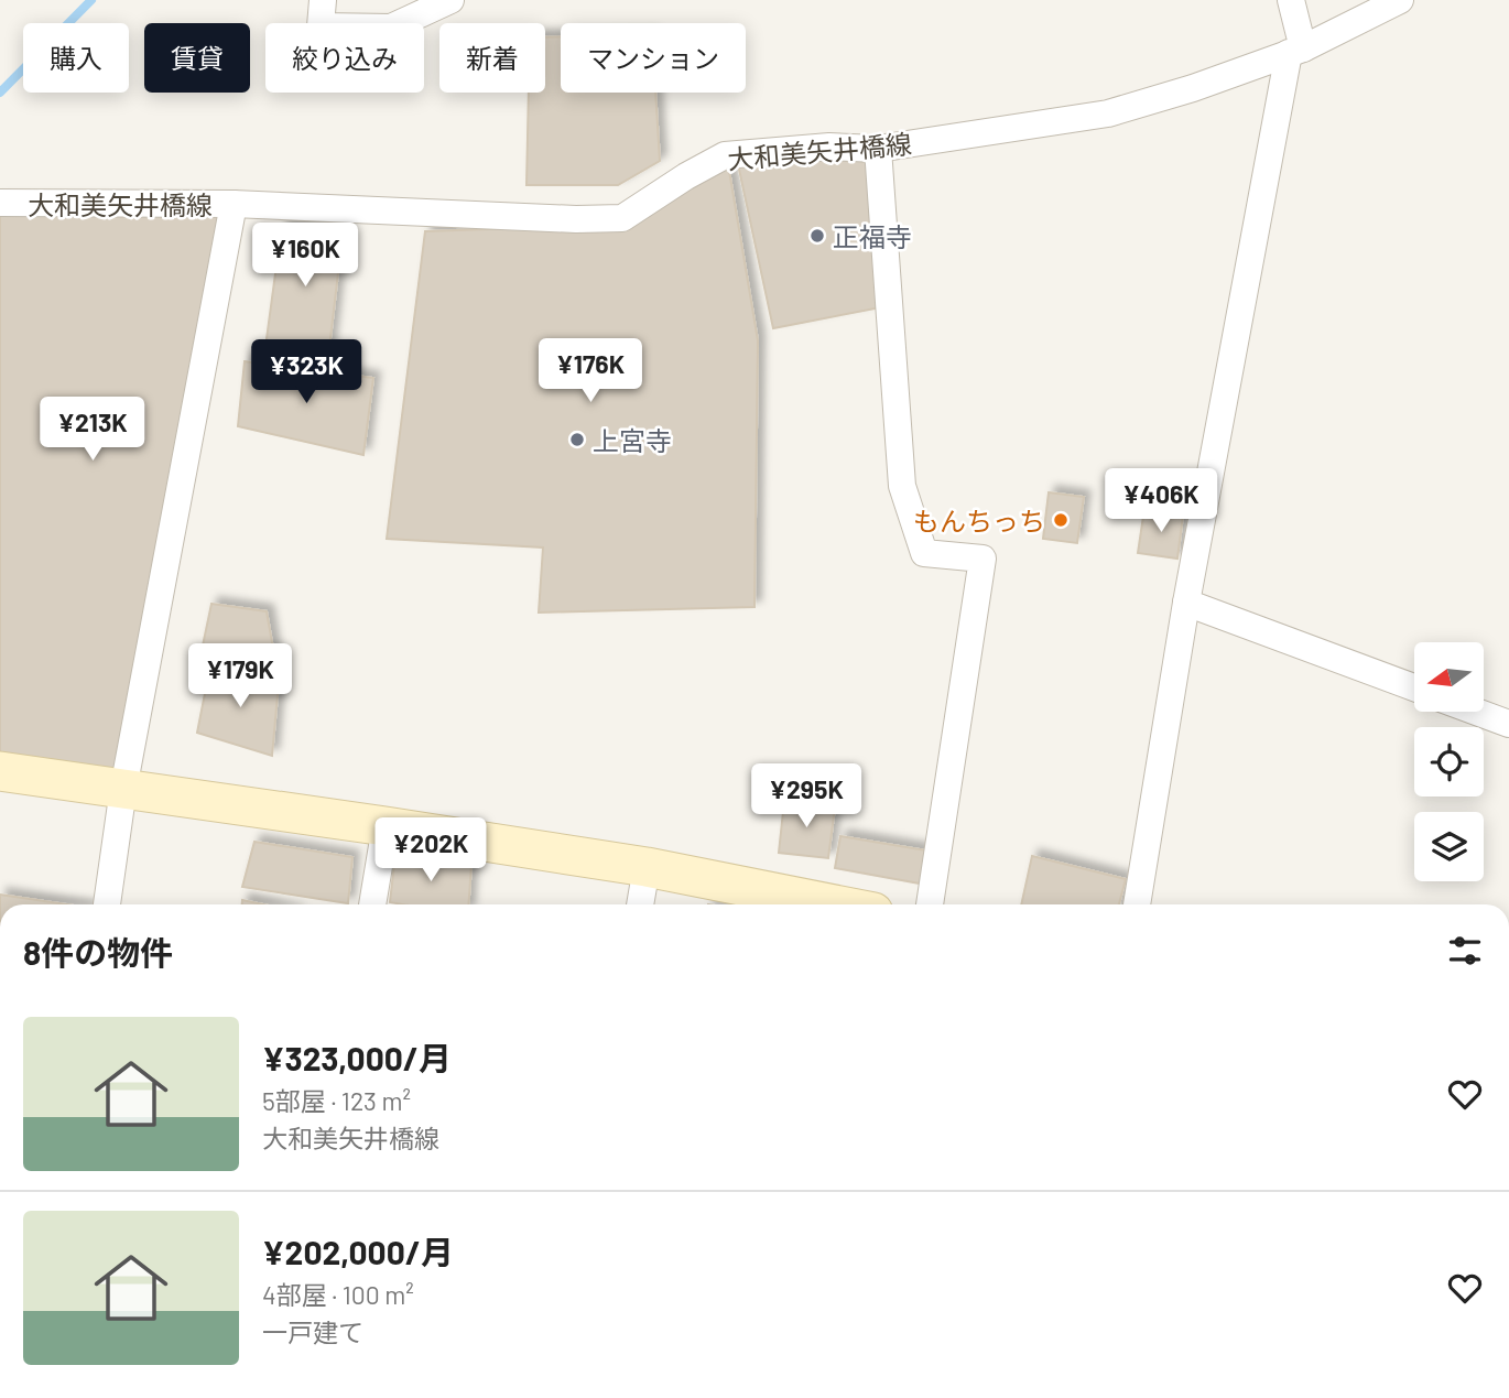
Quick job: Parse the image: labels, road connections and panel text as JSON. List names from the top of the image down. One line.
{"streets":{"street":["大和美矢井橋線"]},"places":["正福寺","上宮寺","もんちっち"],"north":"left","page":{"chip":["購入","賃貸","絞り込み","新着","マンション"],"price":["¥160K","¥176K","¥323K","¥213K","¥406K","¥179K","¥295K","¥202K"],"heading":"8件の物件","list":[{"name":"¥323,000/月","note":"5部屋 · 123 m² · 大和美矢井橋線"},{"name":"¥202,000/月","note":"4部屋 · 100 m² · 一戸建て"}]}}
